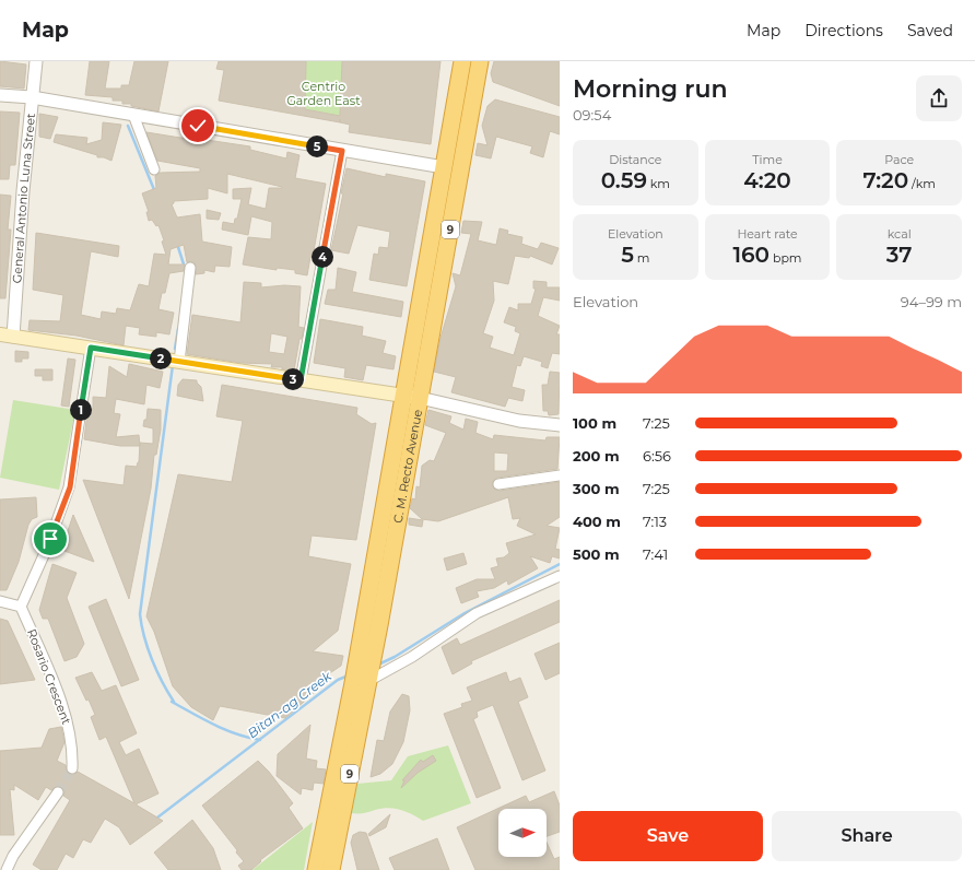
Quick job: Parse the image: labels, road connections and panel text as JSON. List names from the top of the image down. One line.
{"streets":{"highway":["9","C. M. Recto Avenue"],"street":["General Antonio Luna Street","Rosario Crescent"]},"water":["Bitan-ag Creek"],"parks":["Centrio Garden East"],"north":"right","page":{"header":"Map","nav":["Map","Directions","Saved"],"heading":["Morning run","09:54"],"pins":["5","4","2","3","1"],"stats":[["Distance","0.59 km"],["Time","4:20"],["Pace","7:20 /km"],["Elevation","5 m"],["Heart rate","160 bpm"],["kcal","37"]],"chart":["Elevation","94–99 m"],"list":[{"name":"100 m","note":"7:25"},{"name":"200 m","note":"6:56"},{"name":"300 m","note":"7:25"},{"name":"400 m","note":"7:13"},{"name":"500 m","note":"7:41"}],"buttons":["Save","Share"]}}
